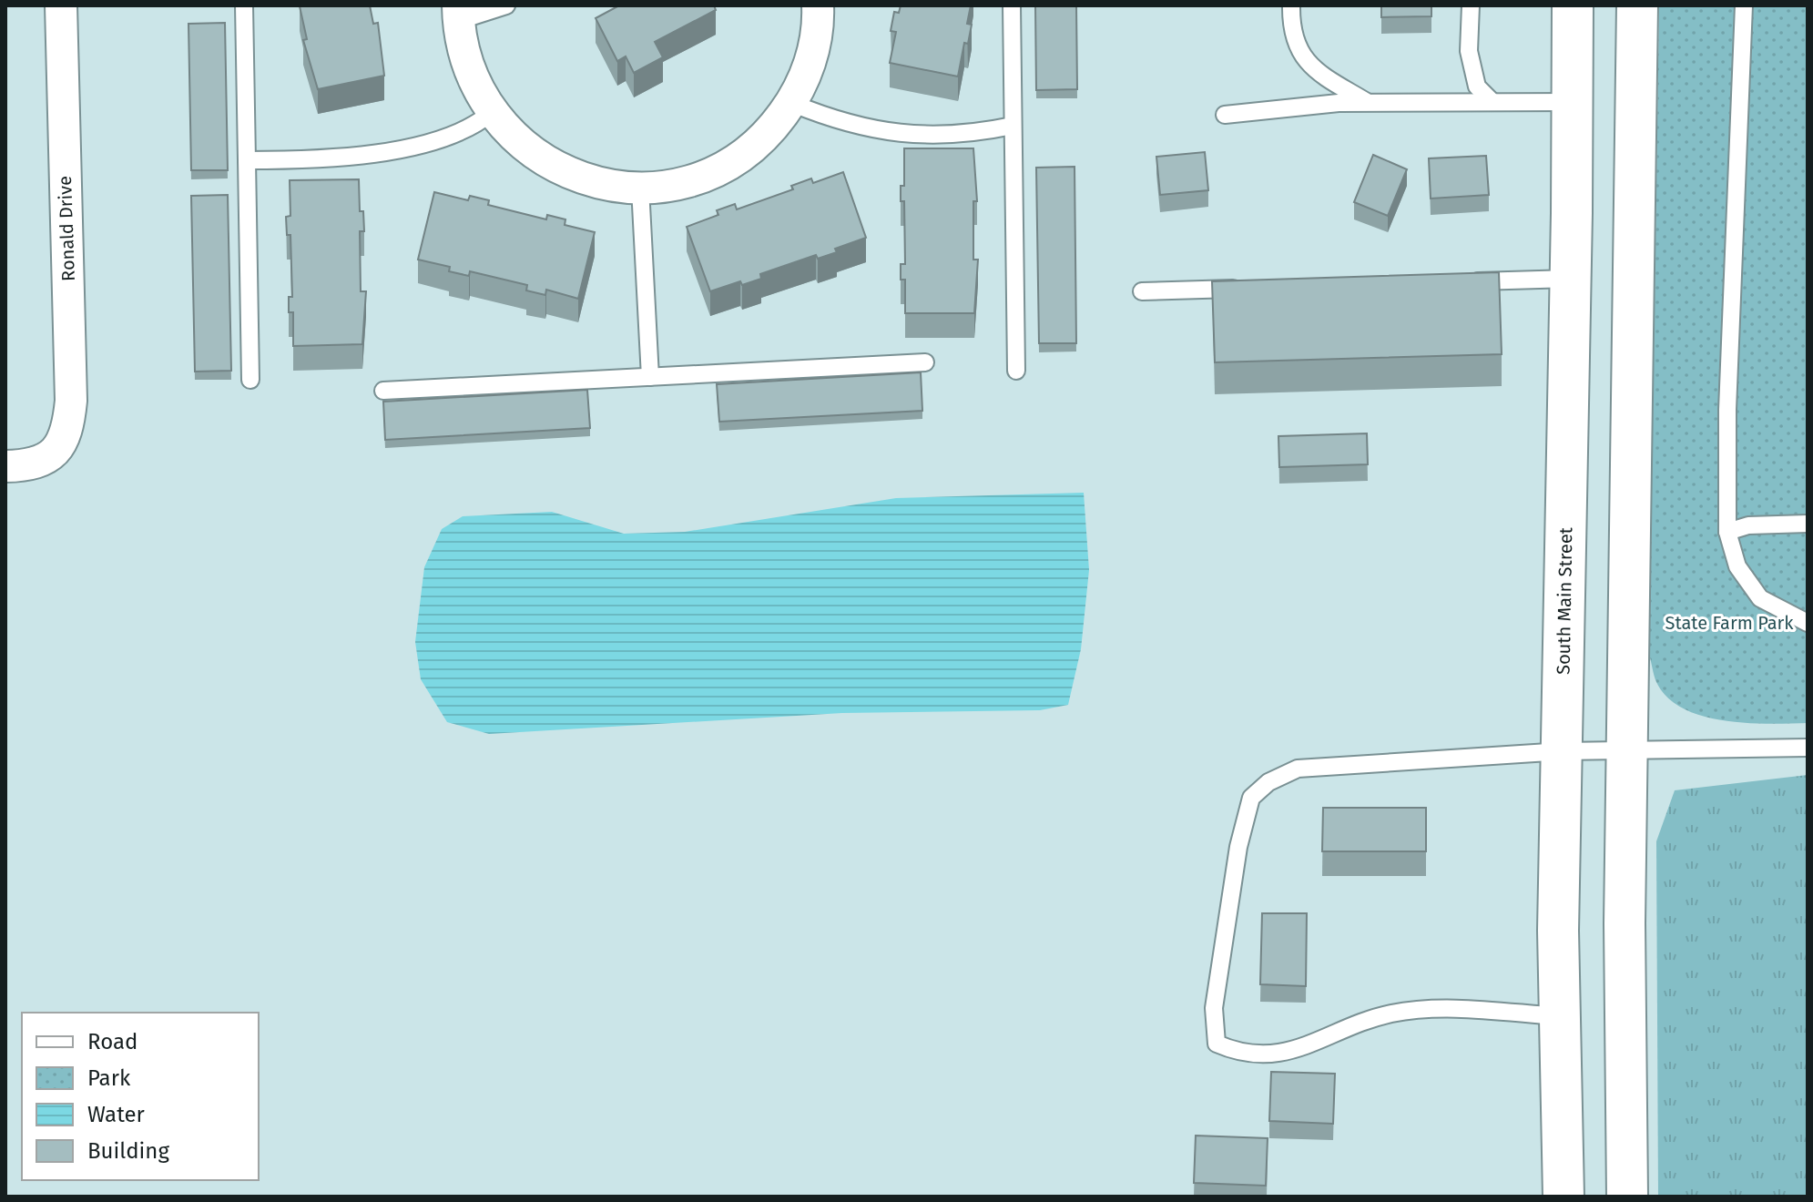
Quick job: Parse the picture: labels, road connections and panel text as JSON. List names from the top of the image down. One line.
{"streets":{"highway":["South Main Street"],"street":["Ronald Drive"]},"parks":["State Farm Park"],"legend":["Road","Park","Water","Building"]}
